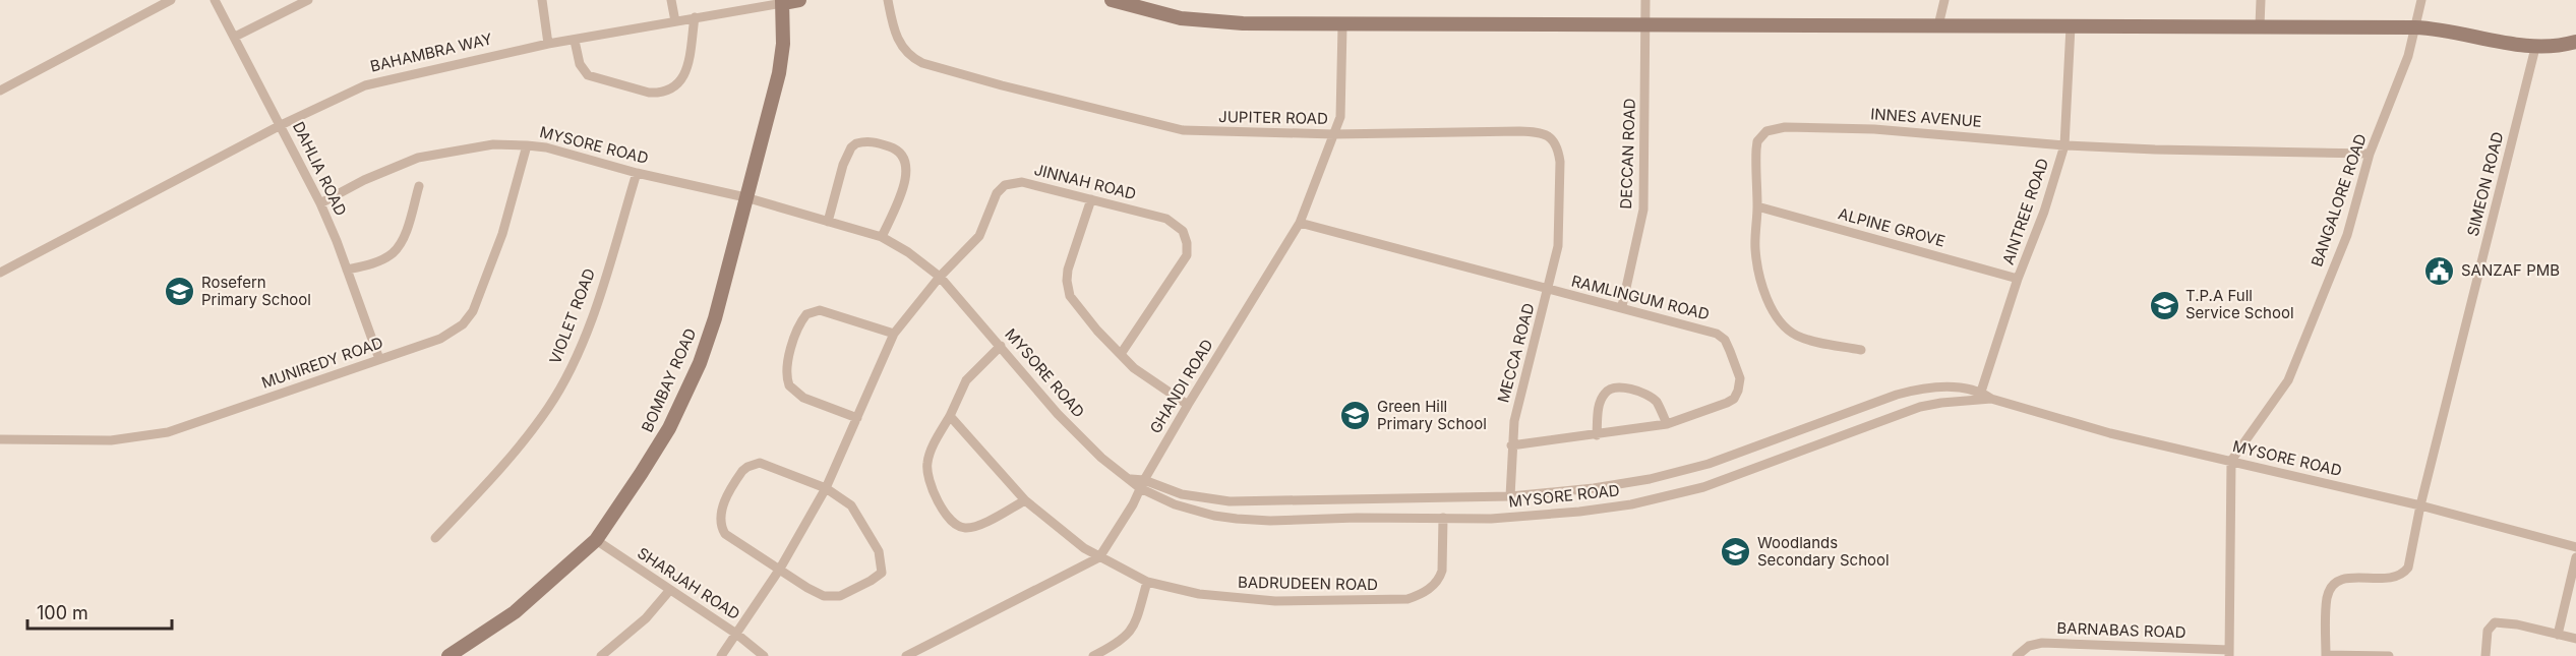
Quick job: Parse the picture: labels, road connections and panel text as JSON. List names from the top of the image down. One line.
{"streets":{"street":["BAHAMBRA WAY","JUPITER ROAD","INNES AVENUE","MYSORE ROAD","DECCAN ROAD","DAHLIA ROAD","JINNAH ROAD","SIMEON ROAD","BANGALORE ROAD","AINTREE ROAD","ALPINE GROVE","RAMLINGUM ROAD","VIOLET ROAD","MECCA ROAD","MUNIREDY ROAD","BOMBAY ROAD","GHANDI ROAD","SHARJAH ROAD","BADRUDEEN ROAD","BARNABAS ROAD"]},"crossings":[["BAHAMBRA WAY","DAHLIA ROAD"],["BAHAMBRA WAY","BOMBAY ROAD"],["JUPITER ROAD","RAMLINGUM ROAD"],["JUPITER ROAD","MECCA ROAD"],["JUPITER ROAD","GHANDI ROAD"],["INNES AVENUE","BANGALORE ROAD"],["INNES AVENUE","AINTREE ROAD"],["INNES AVENUE","ALPINE GROVE"],["MYSORE ROAD","DAHLIA ROAD"],["MYSORE ROAD","JINNAH ROAD"],["MYSORE ROAD","SIMEON ROAD"],["MYSORE ROAD","BANGALORE ROAD"],["MYSORE ROAD","AINTREE ROAD"],["MYSORE ROAD","VIOLET ROAD"],["MYSORE ROAD","MECCA ROAD"],["MYSORE ROAD","MUNIREDY ROAD"],["MYSORE ROAD","BOMBAY ROAD"],["MYSORE ROAD","GHANDI ROAD"],["MYSORE ROAD","BADRUDEEN ROAD"],["DECCAN ROAD","RAMLINGUM ROAD"],["DAHLIA ROAD","MUNIREDY ROAD"],["JINNAH ROAD","SHARJAH ROAD"],["AINTREE ROAD","ALPINE GROVE"],["RAMLINGUM ROAD","MECCA ROAD"],["RAMLINGUM ROAD","GHANDI ROAD"],["BOMBAY ROAD","SHARJAH ROAD"],["GHANDI ROAD","BADRUDEEN ROAD"]],"places":{"public building":["SANZAF PMB"],"school or university":["Rosefern Primary School","T.P.A Full Service School","Green Hill Primary School","Woodlands Secondary School"]},"scale_bar":"100 m"}
